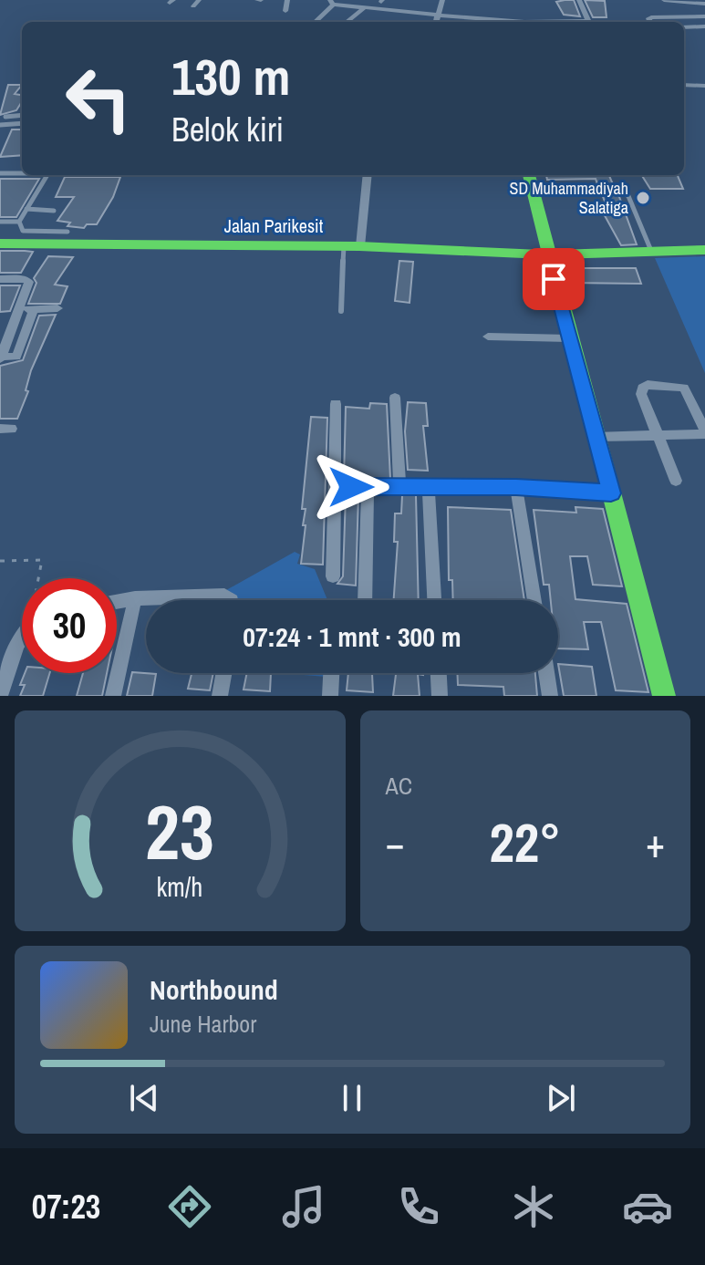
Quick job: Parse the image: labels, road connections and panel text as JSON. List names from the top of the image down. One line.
{"streets":{"street":["Jalan Parikesit"]},"places":["SD Muhammadiyah Salatiga"],"page":{"turn":["130 m","Belok kiri"],"limit":"30","trip":"07:24 · 1 mnt · 300 m","tile":"AC","heat":["−","22°","+"],"song":["Northbound","June Harbor"],"tabs":"07:23","gauge":["23","km/h"]}}
